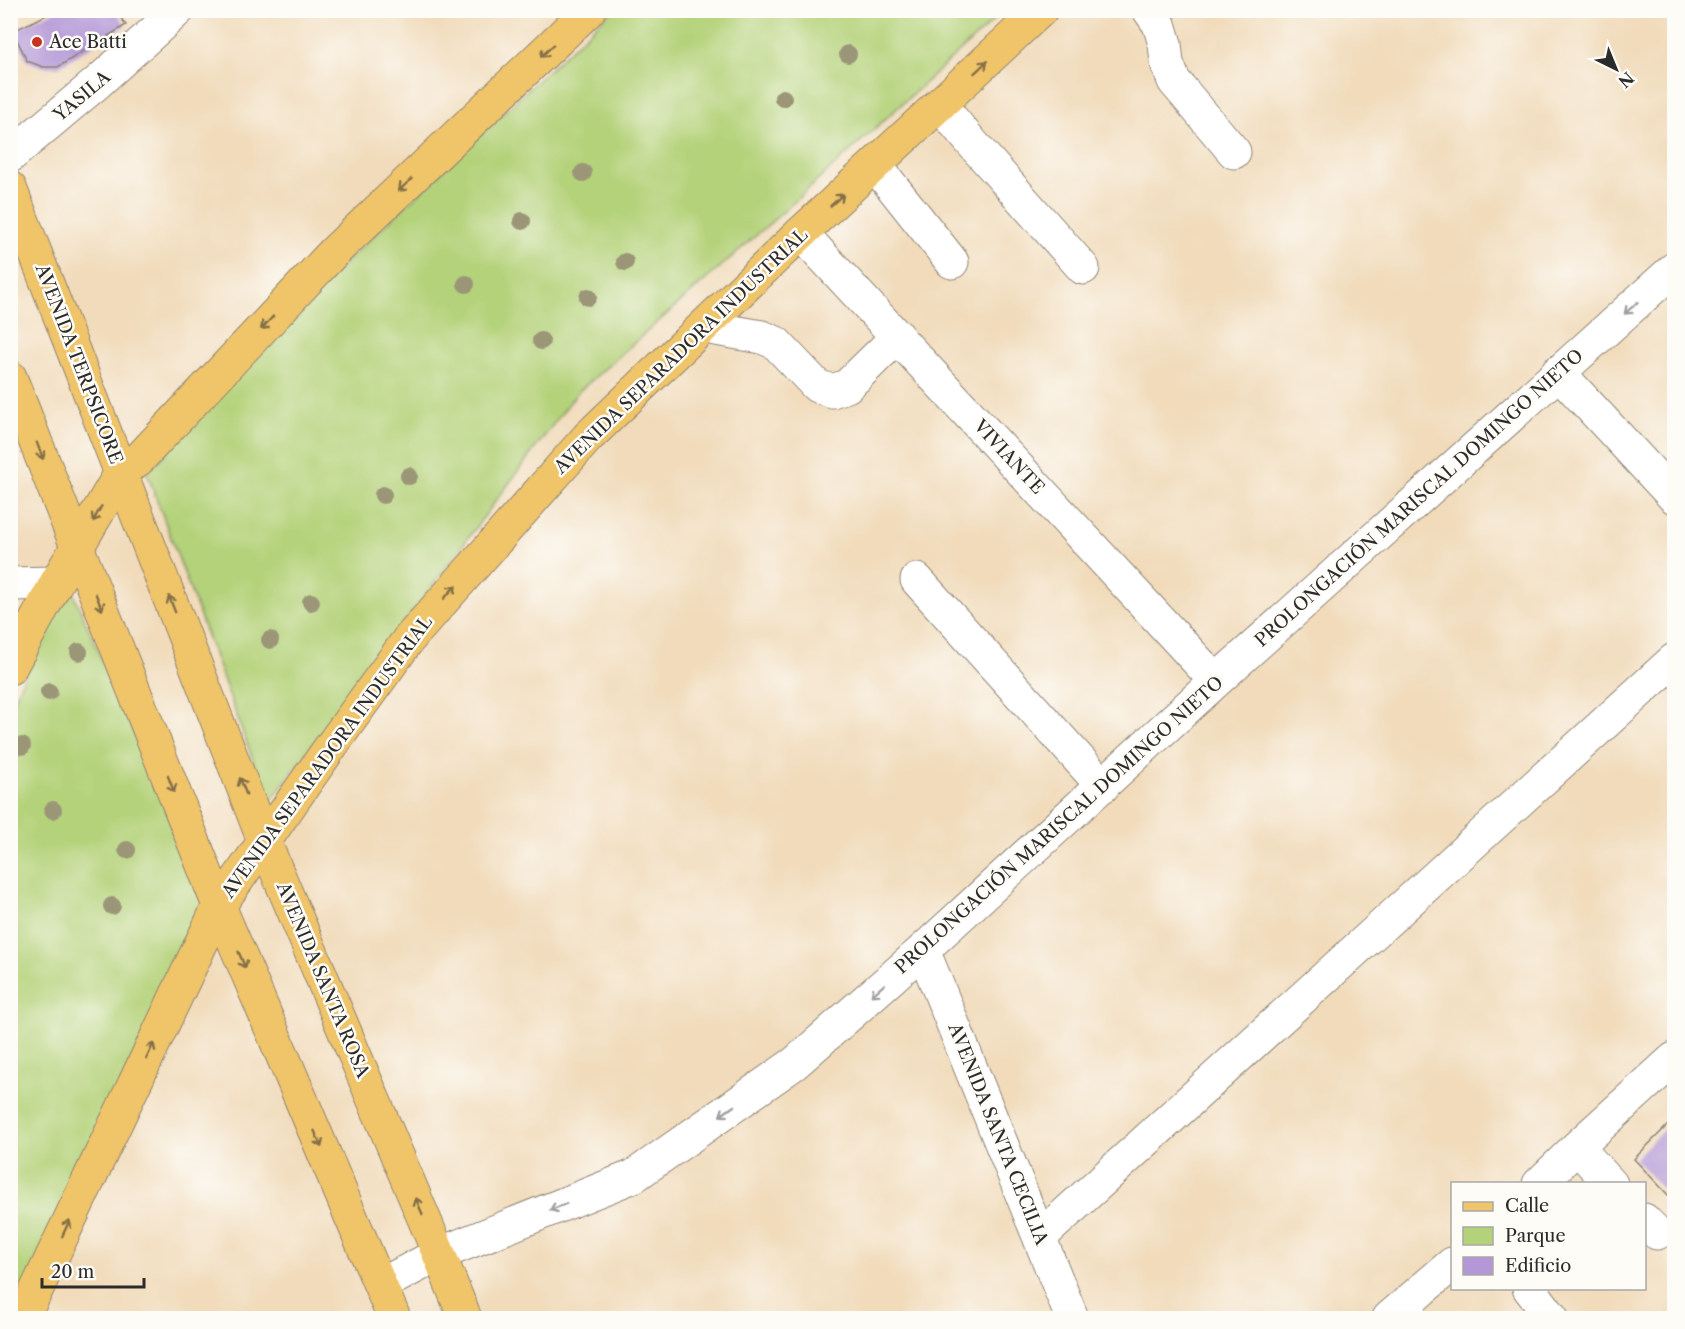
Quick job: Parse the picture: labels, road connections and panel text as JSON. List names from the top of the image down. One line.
{"streets":{"main road":["AVENIDA SEPARADORA INDUSTRIAL","AVENIDA TERPSICORE","AVENIDA SANTA ROSA"],"street":["YASILA","VIVIANTE","PROLONGACIÓN MARISCAL DOMINGO NIETO","AVENIDA SANTA CECILIA"]},"crossings":[["AVENIDA SEPARADORA INDUSTRIAL","VIVIANTE"],["AVENIDA SEPARADORA INDUSTRIAL","AVENIDA SANTA ROSA"],["AVENIDA TERPSICORE","AVENIDA SANTA ROSA"],["VIVIANTE","PROLONGACIÓN MARISCAL DOMINGO NIETO"],["PROLONGACIÓN MARISCAL DOMINGO NIETO","AVENIDA SANTA ROSA"],["PROLONGACIÓN MARISCAL DOMINGO NIETO","AVENIDA SANTA CECILIA"]],"one_way":["AVENIDA SEPARADORA INDUSTRIAL","PROLONGACIÓN MARISCAL DOMINGO NIETO"],"places":["Ace Batti"],"legend":["Calle","Parque","Edificio"],"scale_bar":"20 m","north":"bottom right"}
